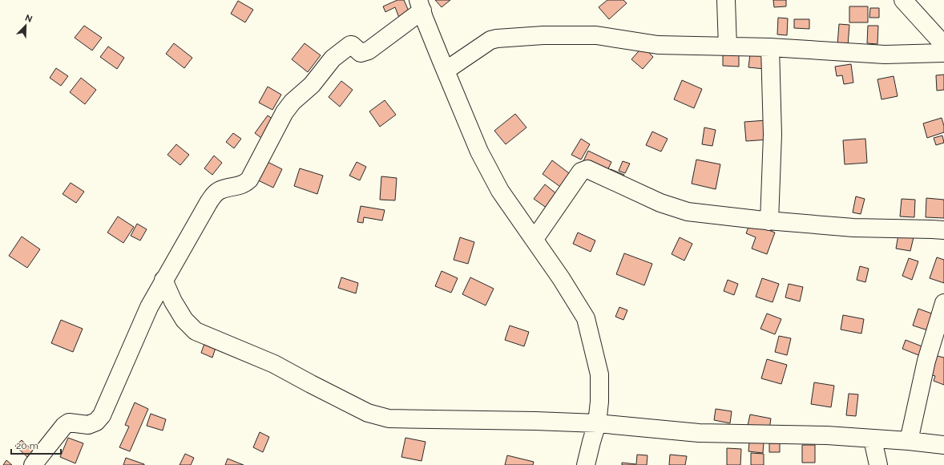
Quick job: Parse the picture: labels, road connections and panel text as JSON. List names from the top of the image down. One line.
{"scale_bar":"20 m","north":"top right"}
